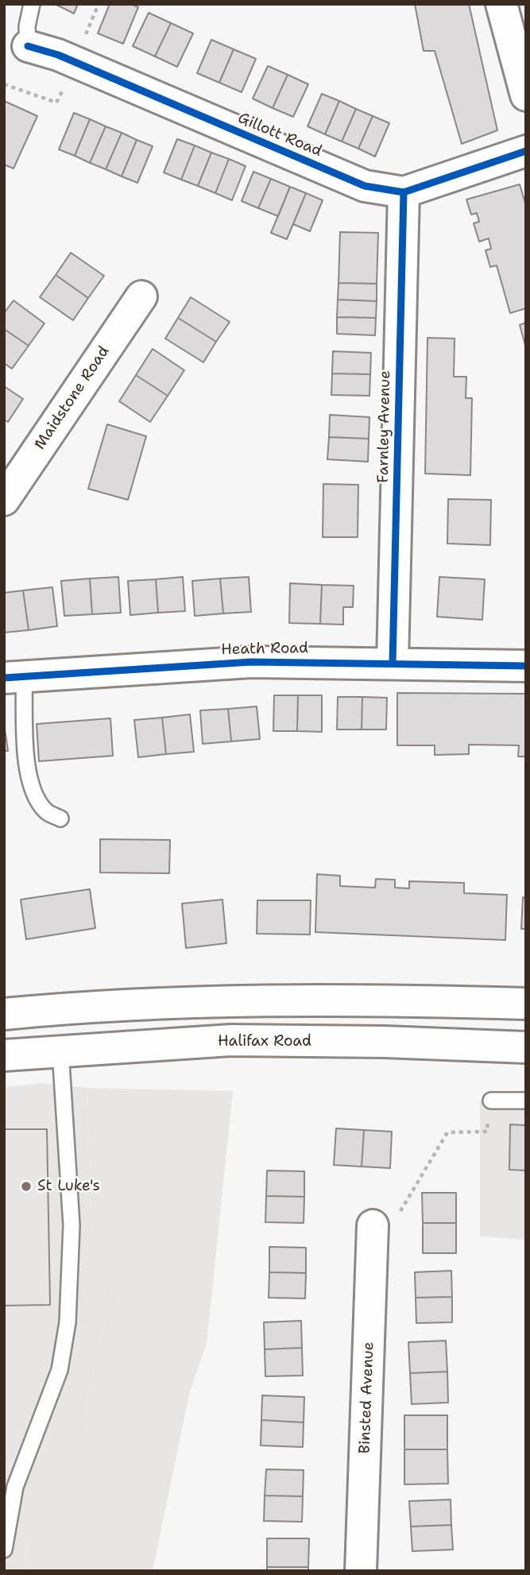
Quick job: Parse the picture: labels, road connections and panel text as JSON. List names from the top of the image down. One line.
{"streets":{"main road":["Gillott Road","Maidstone Road","Farnley Avenue","Heath Road","Halifax Road","Binsted Avenue"]},"crossings":[["Gillott Road","Farnley Avenue"],["Farnley Avenue","Heath Road"]],"places":["St Luke's"]}
